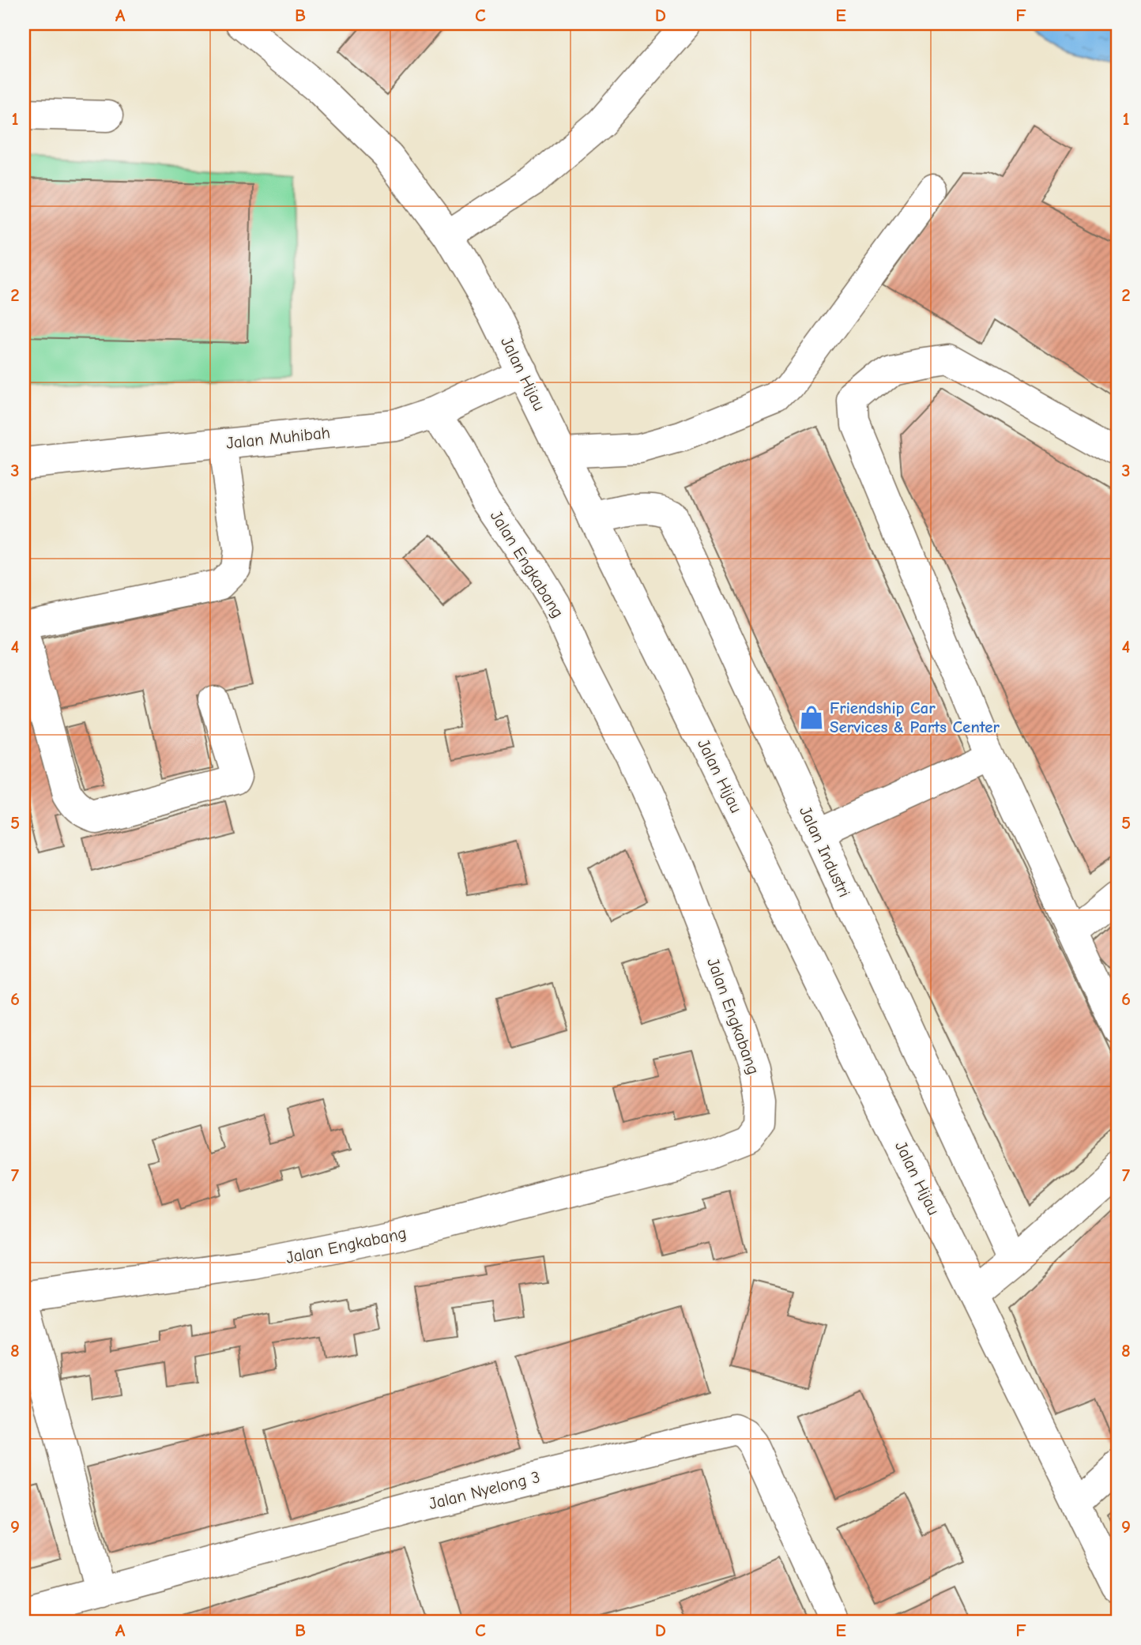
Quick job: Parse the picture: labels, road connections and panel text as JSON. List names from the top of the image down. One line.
{"streets":{"street":["Jalan Hijau","Jalan Muhibah","Jalan Engkabang","Jalan Industri","Jalan Nyelong 3"]},"crossings":[["Jalan Hijau","Jalan Muhibah"],["Jalan Hijau","Jalan Industri"],["Jalan Muhibah","Jalan Engkabang"]],"places":{"shop":["Friendship Car Services & Parts Center"]},"grid":{"columns":["A","B","C","D","E","F"],"rows":["1","2","3","4","5","6","7","8","9"]}}
